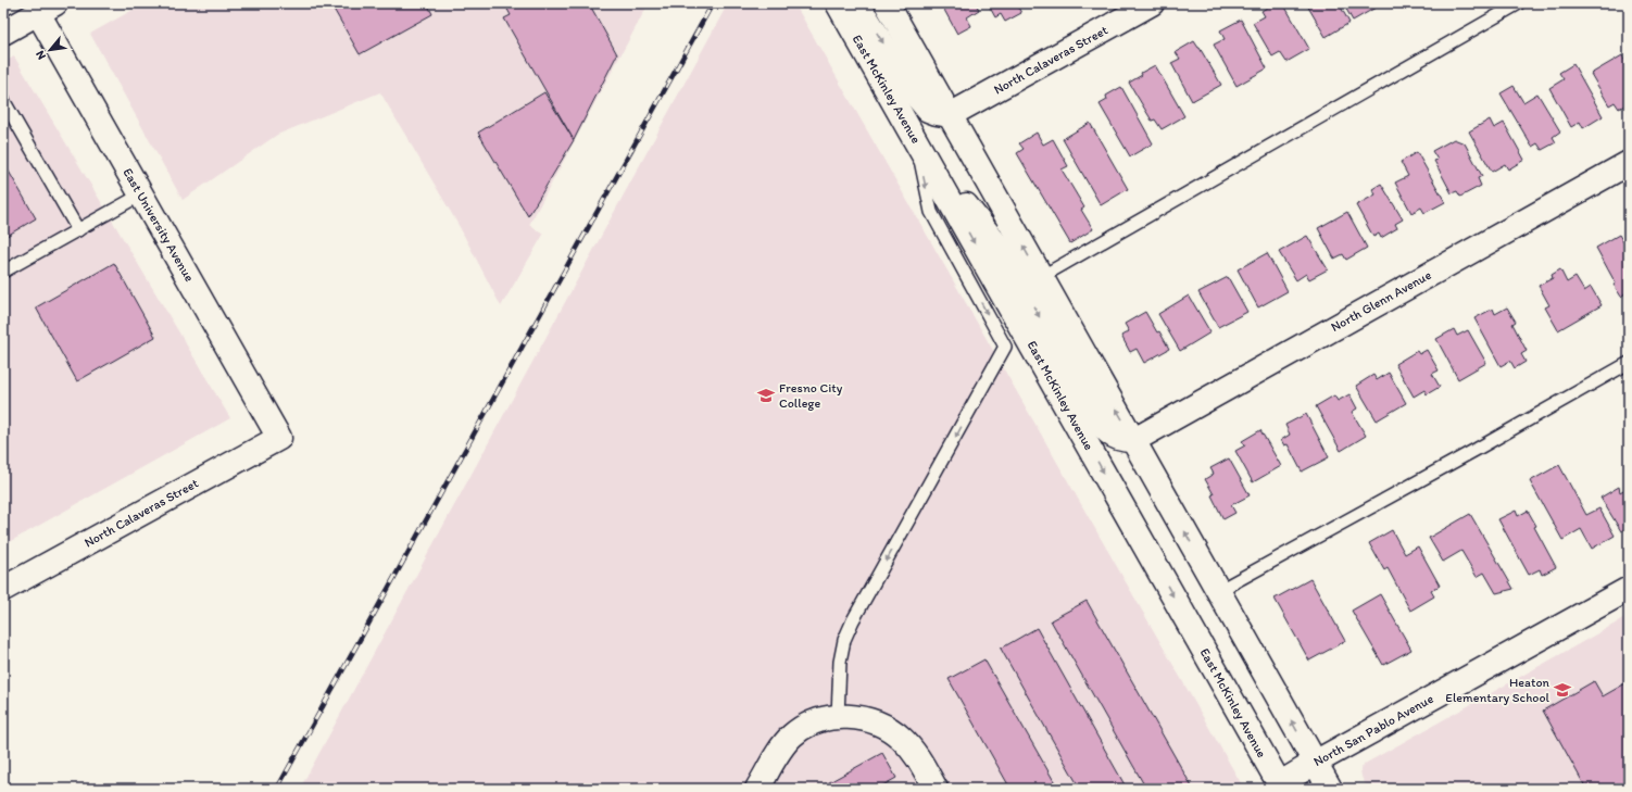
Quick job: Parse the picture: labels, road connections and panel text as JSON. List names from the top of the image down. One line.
{"streets":{"main road":["North Calaveras Street","East McKinley Avenue","East University Avenue","North Glenn Avenue","North San Pablo Avenue"]},"crossings":[["North Calaveras Street","East University Avenue"],["East McKinley Avenue","North San Pablo Avenue"]],"places":{"school or university":["Fresno City College","Heaton Elementary School"]},"north":"bottom left"}
